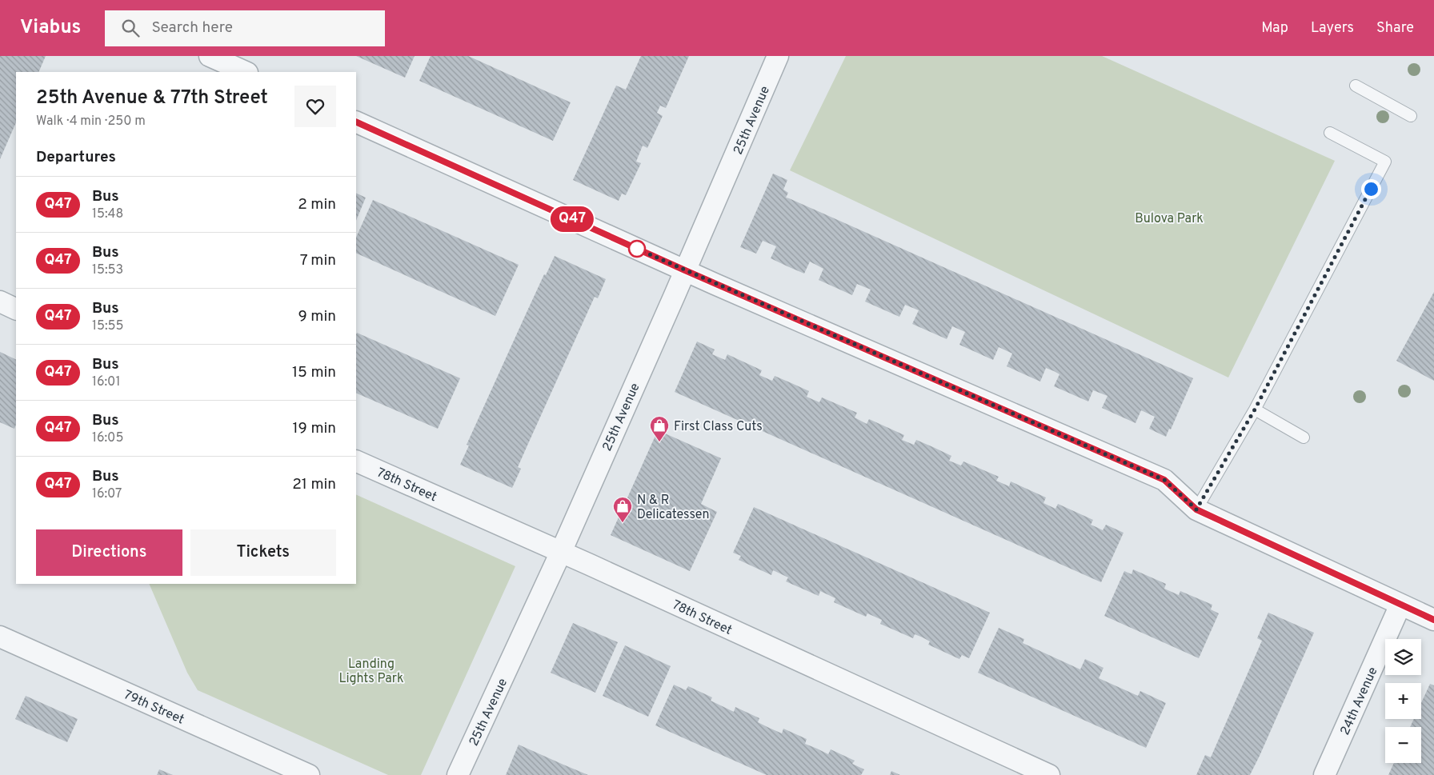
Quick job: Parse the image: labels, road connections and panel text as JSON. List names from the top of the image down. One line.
{"streets":{"street":["25th Avenue","78th Street","24th Avenue","79th Street"]},"crossings":[["25th Avenue","78th Street"]],"parks":["Bulova Park","Landing Lights Park"],"places":{"shop":["First Class Cuts","N & R Delicatessen"]},"lines":["bus line Q47"],"page":{"header":"Viabus","search":"Search here","nav":["Map","Layers","Share"],"on_map":"Q47","heading":[["25th Avenue & 77th Street","Walk · 4 min · 250 m"],"Departures"],"list":[{"mark":"Q47","name":"Bus","note":"15:48","value":"2 min"},{"mark":"Q47","name":"Bus","note":"15:53","value":"7 min"},{"mark":"Q47","name":"Bus","note":"15:55","value":"9 min"},{"mark":"Q47","name":"Bus","note":"16:01","value":"15 min"},{"mark":"Q47","name":"Bus","note":"16:05","value":"19 min"},{"mark":"Q47","name":"Bus","note":"16:07","value":"21 min"}],"buttons":["Directions","Tickets"],"map_buttons":["+","−"]}}
